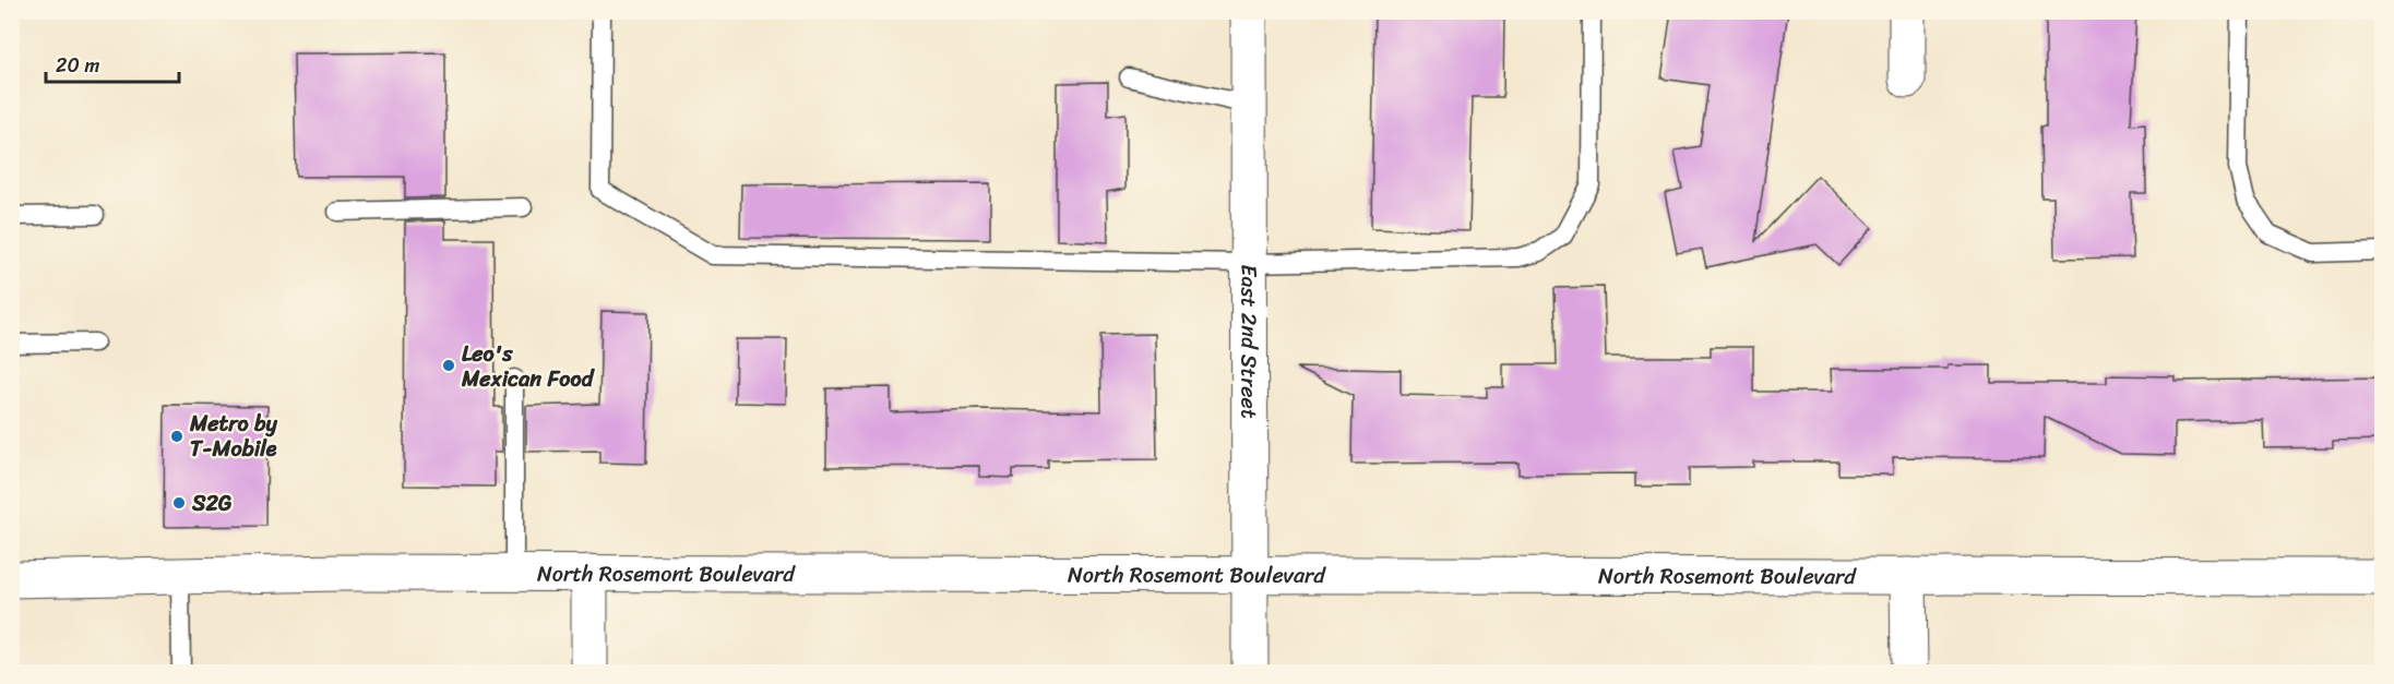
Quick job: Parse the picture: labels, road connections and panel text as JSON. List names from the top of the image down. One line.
{"streets":{"street":["East 2nd Street","North Rosemont Boulevard"]},"crossings":[["East 2nd Street","North Rosemont Boulevard"]],"places":["Leo's Mexican Food","Metro by T-Mobile","S2G"],"scale_bar":"20 m"}
